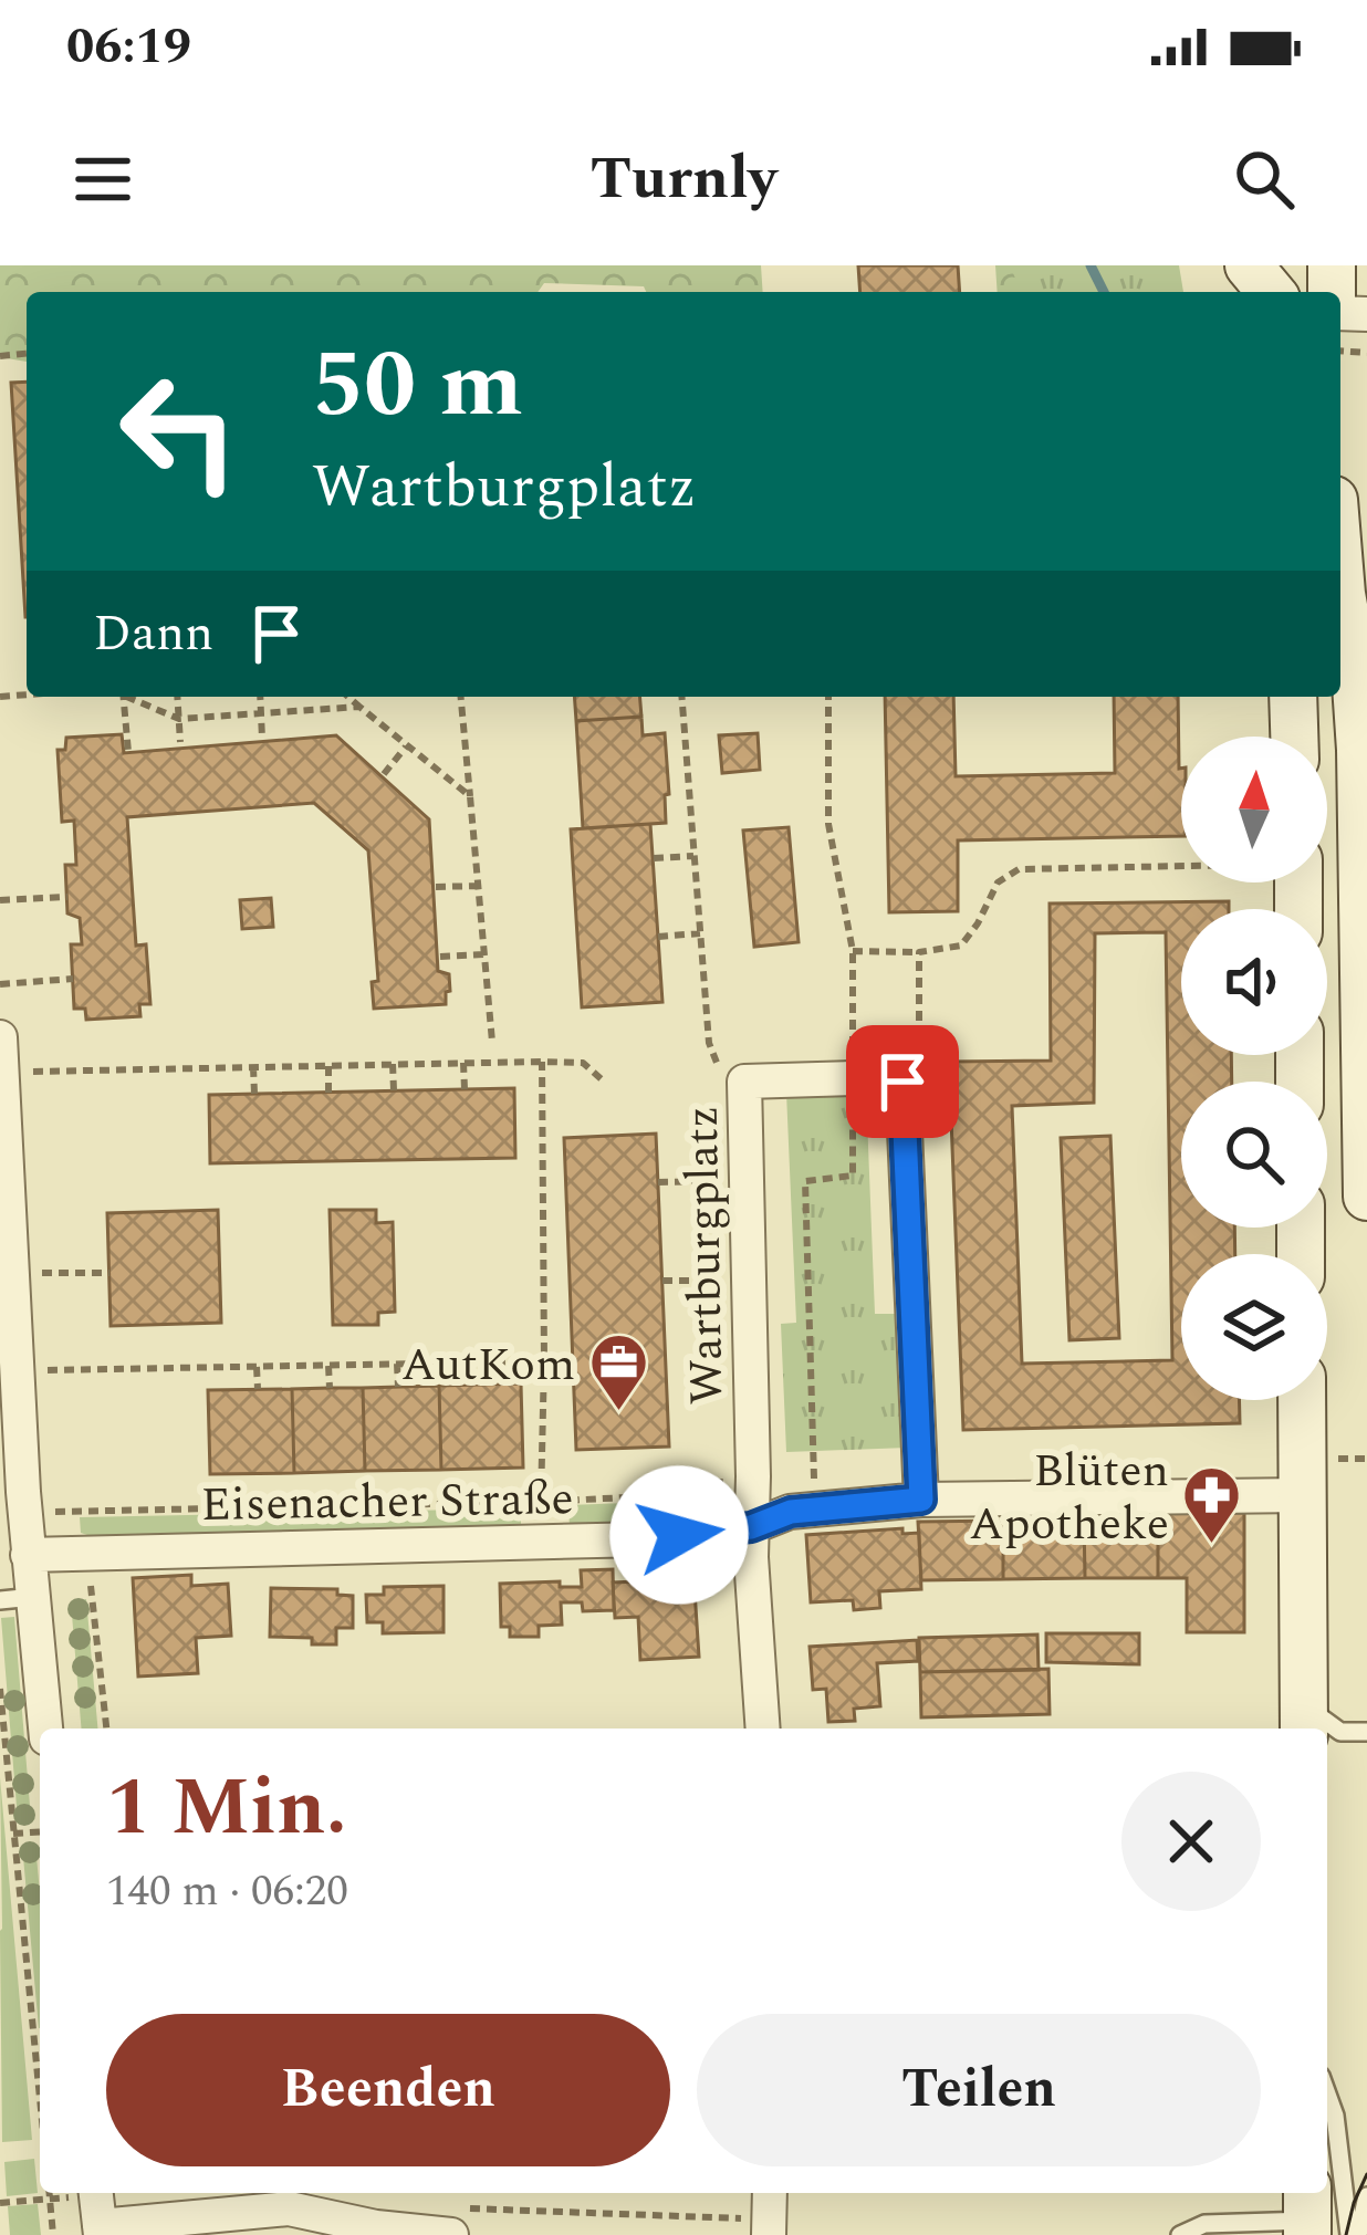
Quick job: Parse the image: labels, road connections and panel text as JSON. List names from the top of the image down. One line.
{"streets":{"street":["Wartburgplatz","Eisenacher Straße"]},"crossings":[["Wartburgplatz","Eisenacher Straße"]],"places":{"office":["AutKom"],"pharmacy":["Blüten Apotheke"]},"north":"top","page":{"status":"06:19","header":"Turnly","turn":["50 m","Wartburgplatz"],"then":"Dann","heading":["1 Min.","140 m · 06:20"],"buttons":["Beenden","Teilen"]}}
